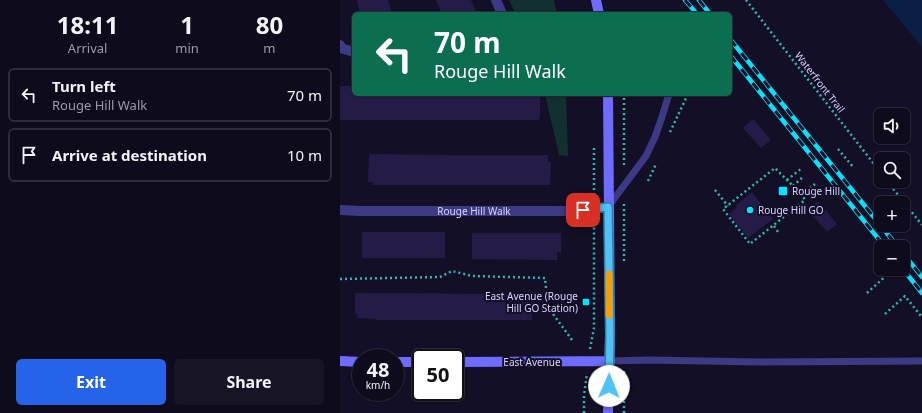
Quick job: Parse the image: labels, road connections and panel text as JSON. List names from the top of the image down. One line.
{"streets":{"street":["Rouge Hill Walk","East Avenue"],"path":["Waterfront Trail"]},"places":{"transit":["Rouge Hill","East Avenue (Rouge Hill GO Station)"],"other":["Rouge Hill GO"]},"page":{"eta":["18:11","Arrival","1","min","80","m"],"turn":["70 m","Rouge Hill Walk"],"list":[{"name":"Turn left","note":"Rouge Hill Walk","value":"70 m"},{"name":"Arrive at destination","value":"10 m"}],"map_buttons":["+","−"],"speed":"48 km/h","limit":"50","buttons":["Exit","Share"]}}
